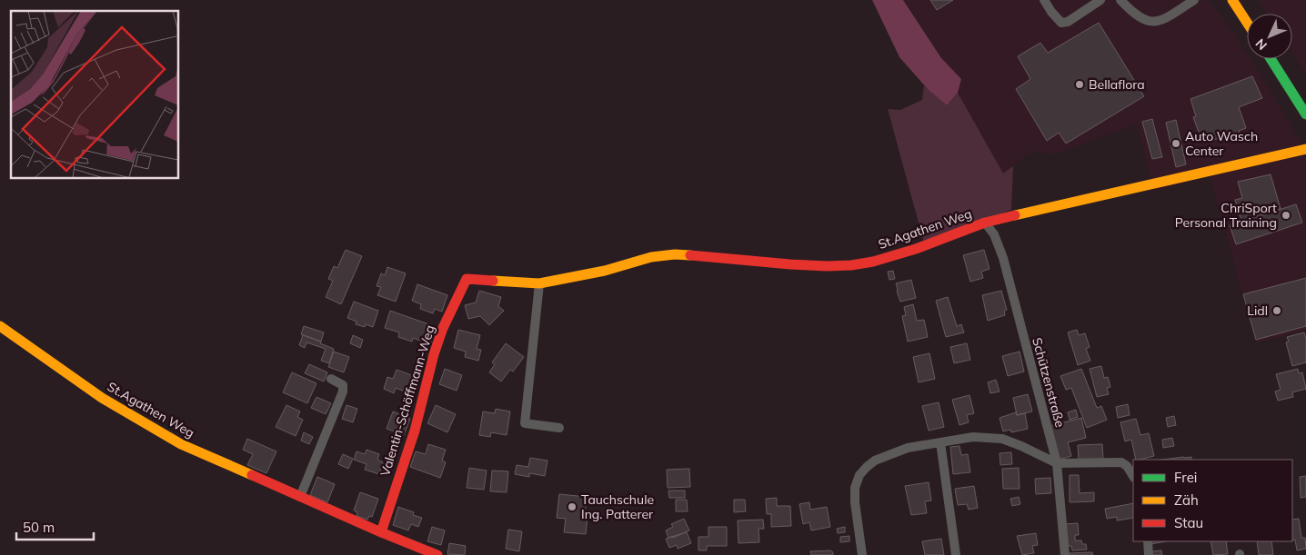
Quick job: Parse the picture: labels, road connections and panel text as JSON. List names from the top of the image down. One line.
{"streets":{"street":["St.Agathen Weg","Schützenstraße","Valentin-Schöffmann-Weg"]},"crossings":[["St.Agathen Weg","Schützenstraße"],["St.Agathen Weg","Valentin-Schöffmann-Weg"]],"places":["Bellaflora","Auto Wasch Center","ChriSport Personal Training","Lidl","Tauchschule Ing. Patterer"],"legend":["Frei","Zäh","Stau"],"scale_bar":"50 m","north":"bottom left"}
